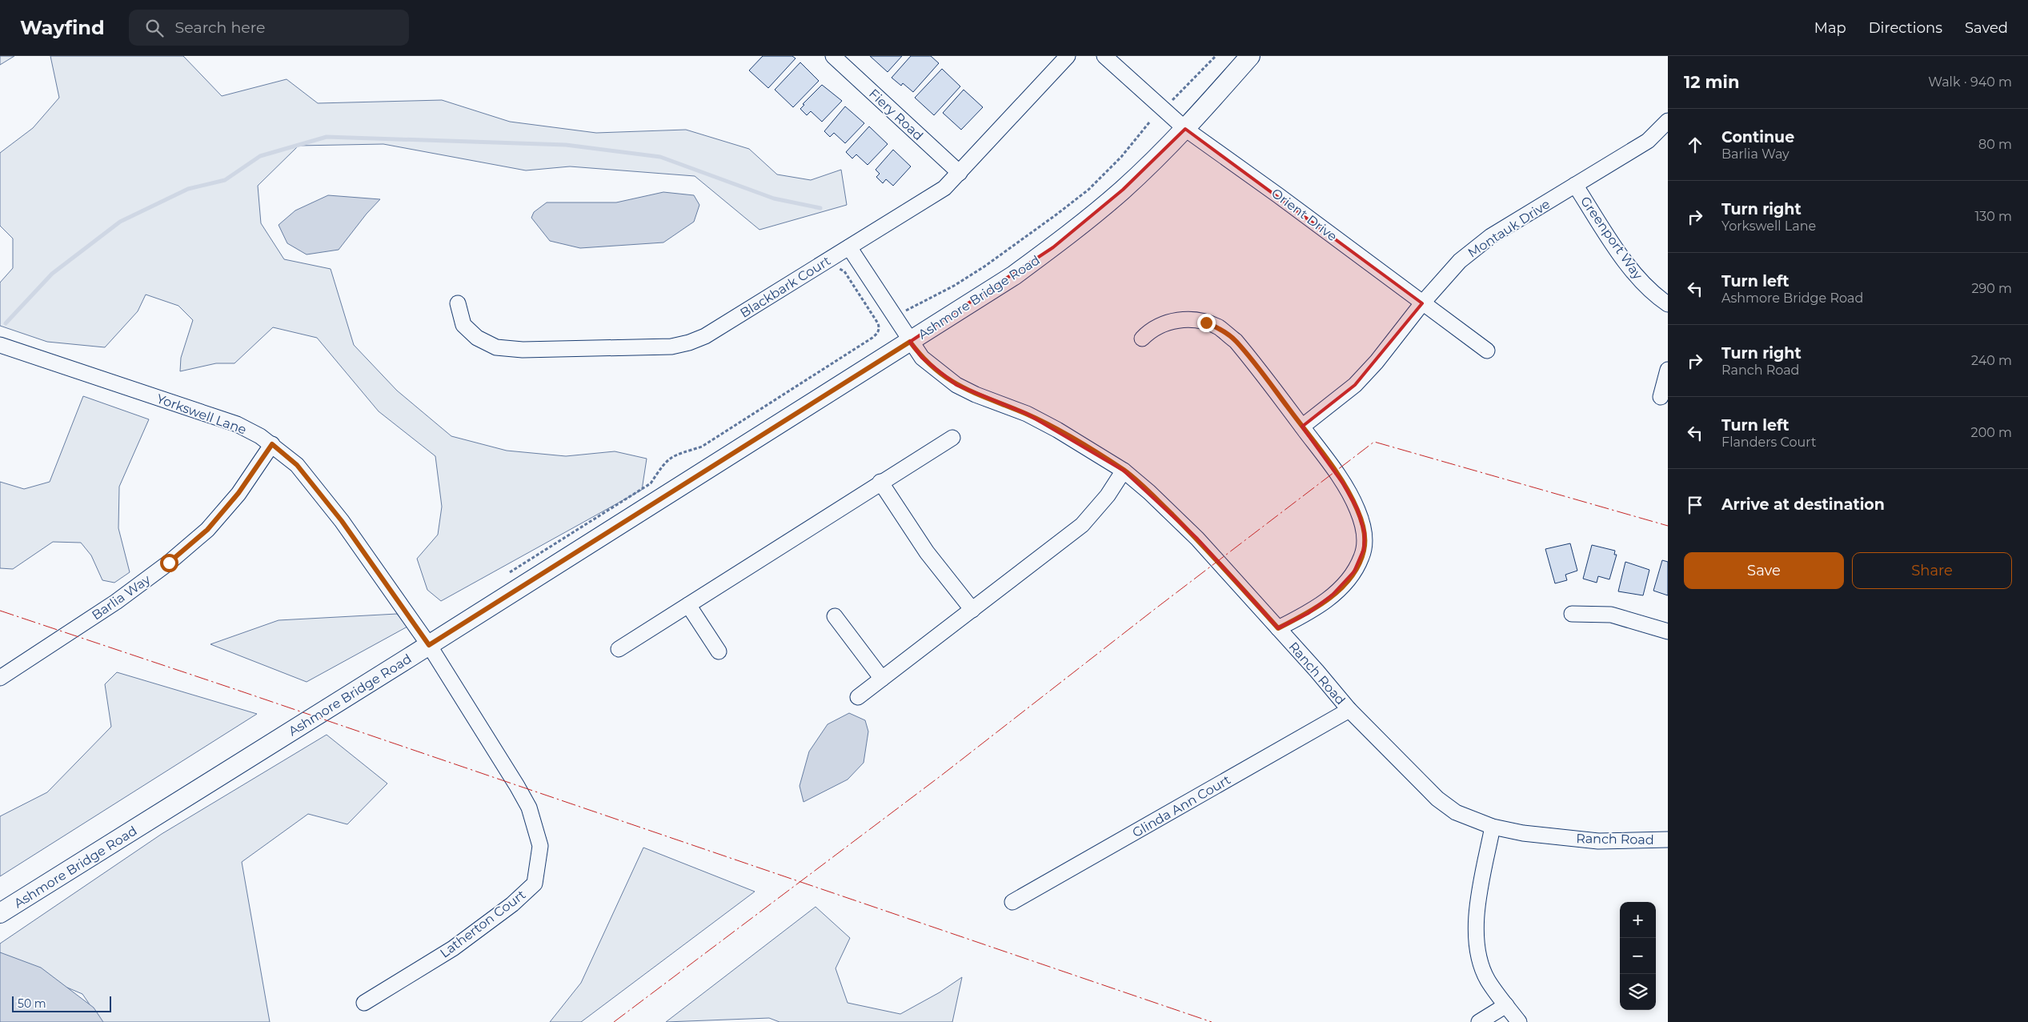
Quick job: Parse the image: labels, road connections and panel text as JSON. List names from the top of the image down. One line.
{"streets":{"main road":["Ashmore Bridge Road"],"street":["Fiery Road","Orient Drive","Montauk Drive","Greenport Way","Blackbark Court","Yorkswell Lane","Barlia Way","Ranch Road","Glinda Ann Court","Latherton Court"]},"crossings":[["Fiery Road","Blackbark Court"],["Orient Drive","Montauk Drive"],["Orient Drive","Ashmore Bridge Road"],["Montauk Drive","Greenport Way"],["Blackbark Court","Ranch Road"],["Ashmore Bridge Road","Yorkswell Lane"],["Ashmore Bridge Road","Ranch Road"],["Ashmore Bridge Road","Latherton Court"],["Yorkswell Lane","Barlia Way"],["Yorkswell Lane","Latherton Court"],["Ranch Road","Glinda Ann Court"]],"scale_bar":"50 m","page":{"header":"Wayfind","search":"Search here","nav":["Map","Directions","Saved"],"heading":["12 min","Walk · 940 m"],"list":[["Continue","Barlia Way","80 m"],["Turn right","Yorkswell Lane","130 m"],["Turn left","Ashmore Bridge Road","290 m"],["Turn right","Ranch Road","240 m"],["Turn left","Flanders Court","200 m"],"Arrive at destination"],"buttons":["Save","Share"],"map_buttons":["+","−"],"scale":"50 m"}}
